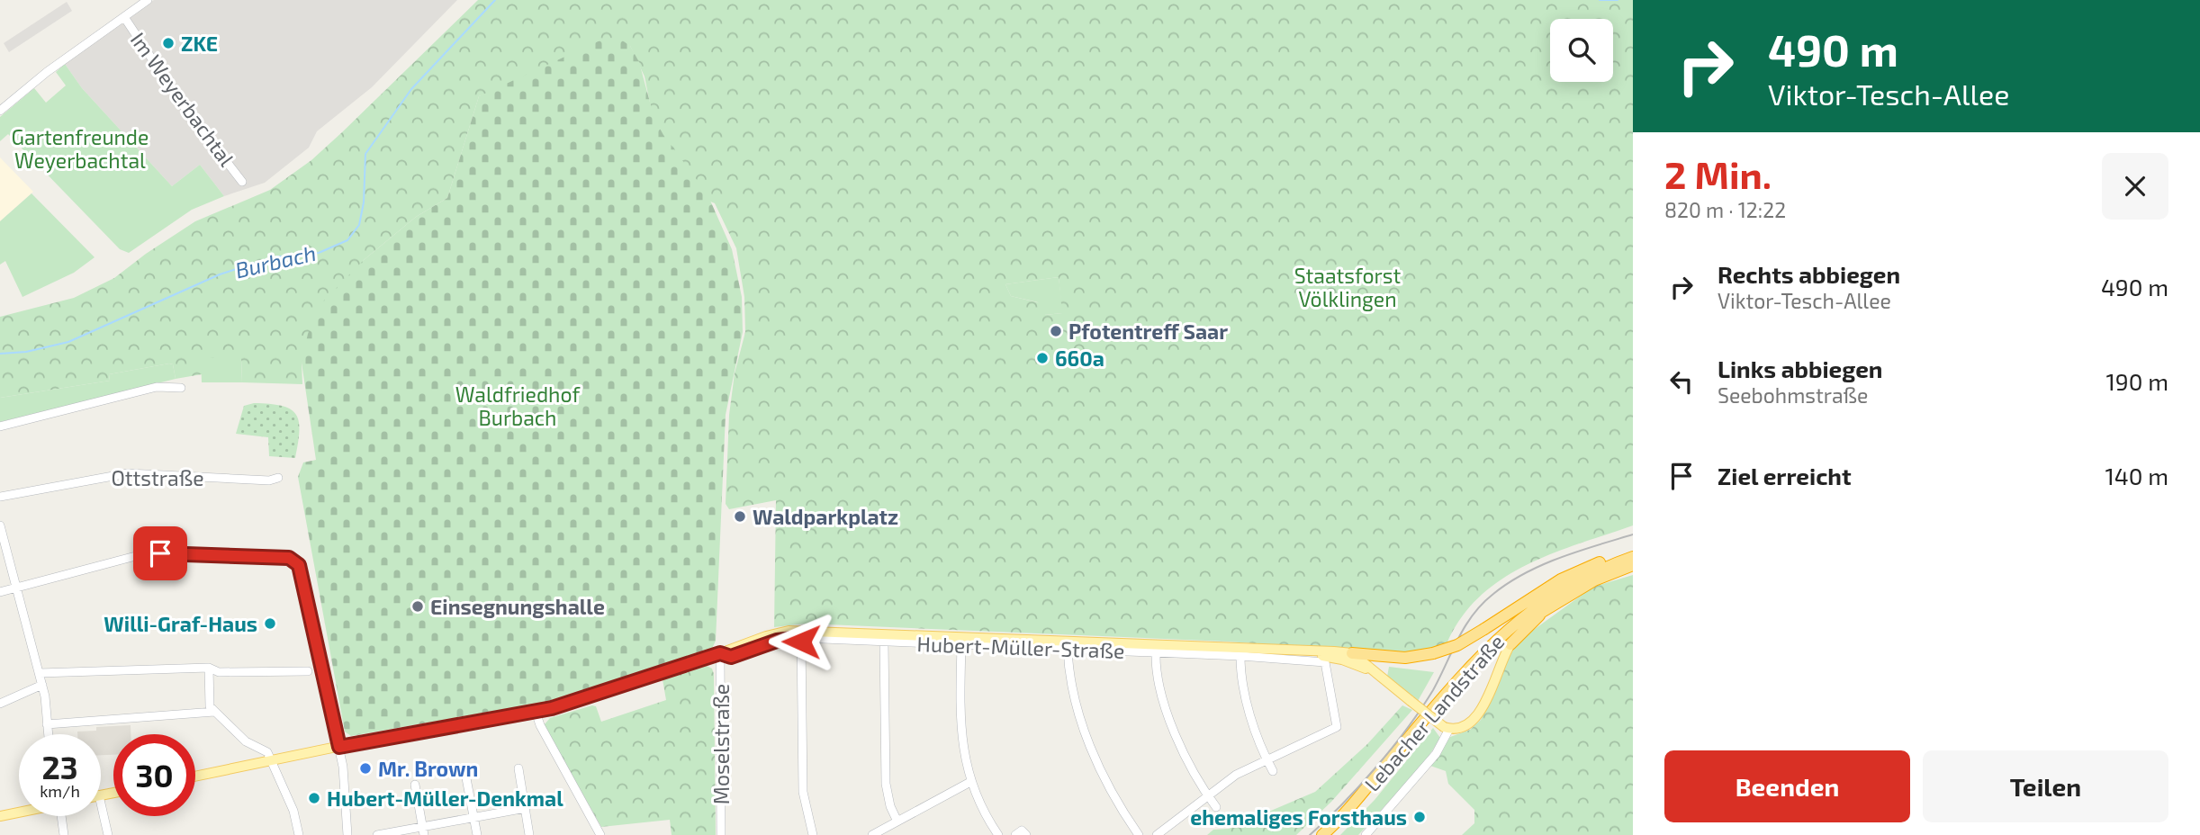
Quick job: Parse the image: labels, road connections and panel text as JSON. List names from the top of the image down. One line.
{"streets":{"highway":["Lebacher Landstraße"],"main road":["Hubert-Müller-Straße"],"street":["Im Weyerbachtal","Ottstraße","Moselstraße"]},"crossings":[["Hubert-Müller-Straße","Moselstraße"]],"water":["Burbach"],"parks":["Gartenfreunde Weyerbachtal","Staatsforst Völklingen","Waldfriedhof Burbach"],"places":["ZKE","Pfotentreff Saar","660a","Waldparkplatz","Einsegnungshalle","Willi-Graf-Haus","Mr. Brown","Hubert-Müller-Denkmal","ehemaliges Forsthaus"],"page":{"turn":["490 m","Viktor-Tesch-Allee"],"heading":["2 Min.","820 m · 12:22"],"list":[{"name":"Rechts abbiegen","note":"Viktor-Tesch-Allee","value":"490 m"},{"name":"Links abbiegen","note":"Seebohmstraße","value":"190 m"},{"name":"Ziel erreicht","value":"140 m"}],"speed":"23 km/h","limit":"30","buttons":["Beenden","Teilen"]}}
